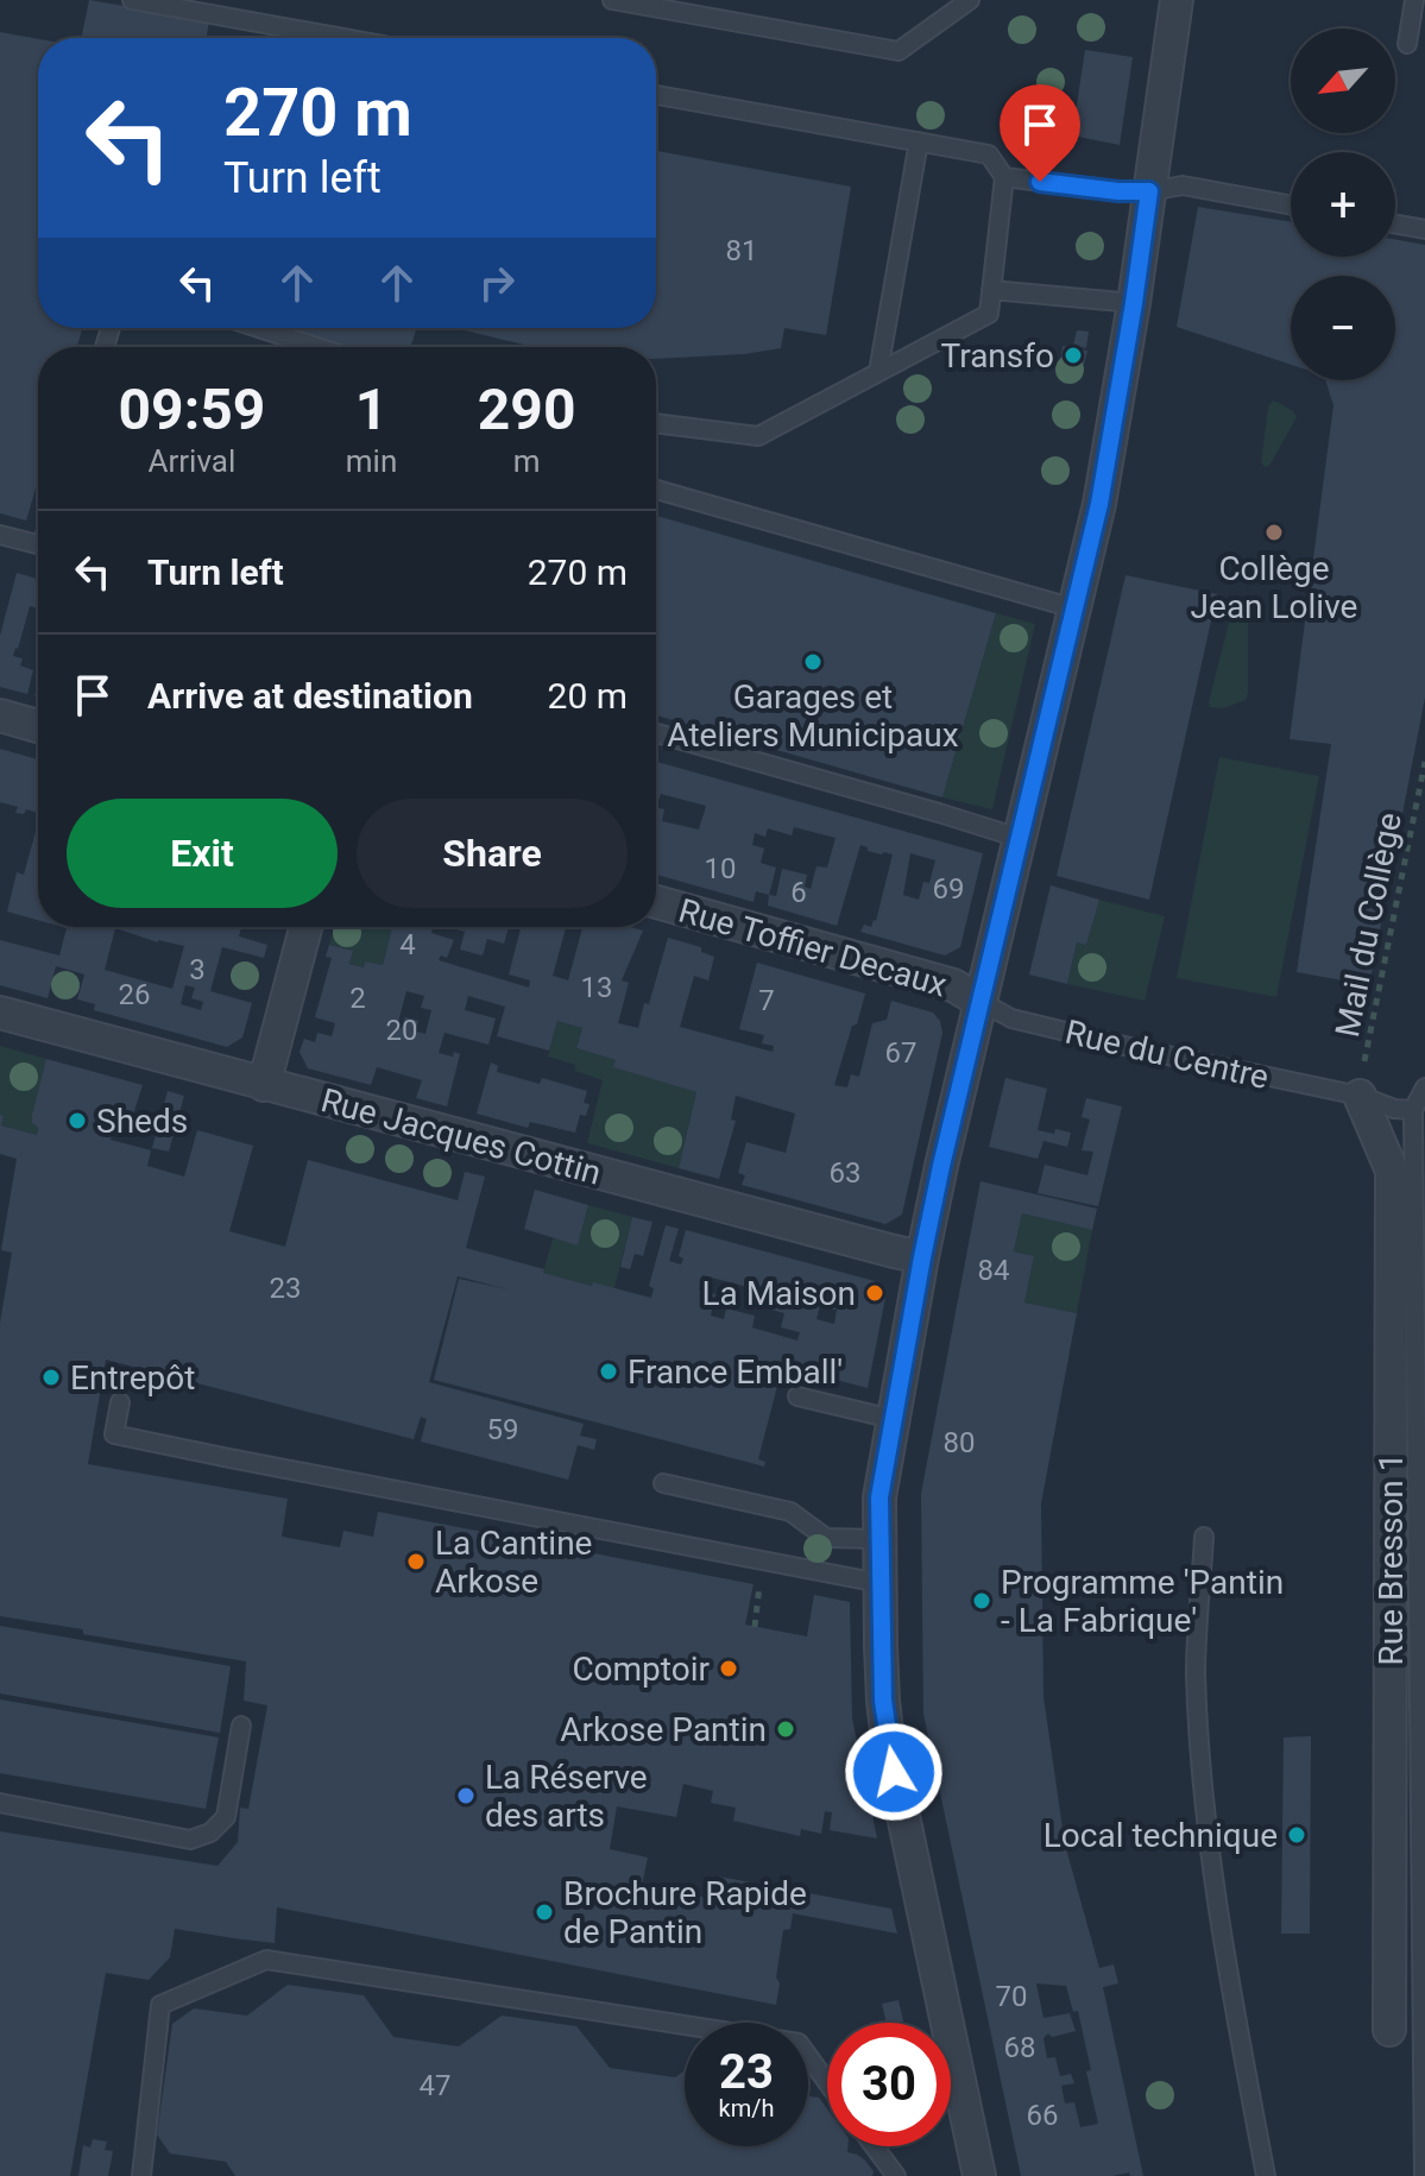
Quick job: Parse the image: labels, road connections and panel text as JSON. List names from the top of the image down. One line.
{"streets":{"street":["Rue Toffier Decaux","Rue Jacques Cottin","Rue Bresson 1"],"lane":["Rue du Centre"],"path":["Mail du Collège"]},"crossings":[["Mail du Collège","Rue du Centre"],["Mail du Collège","Rue Bresson 1"],["Rue Toffier Decaux","Rue du Centre"],["Rue du Centre","Rue Bresson 1"]],"places":["Transfo","Collège Jean Lolive","Garages et Ateliers Municipaux","Sheds","La Maison","France Emball'","Entrepôt","La Cantine Arkose","Programme 'Pantin - La Fabrique'","Comptoir","Arkose Pantin","La Réserve des arts","Local technique","Brochure Rapide de Pantin"],"house_numbers":["81","10","69","6","4","3","13","26","2","7","20","67","63","84","23","59","80","70","68","47","66"],"north":"bottom left","page":{"map_buttons":["+","−"],"turn":["270 m","Turn left"],"eta":["09:59","Arrival","1","min","290","m"],"list":[{"name":"Turn left","value":"270 m"},{"name":"Arrive at destination","value":"20 m"}],"buttons":["Exit","Share"],"speed":"23 km/h","limit":"30"}}
